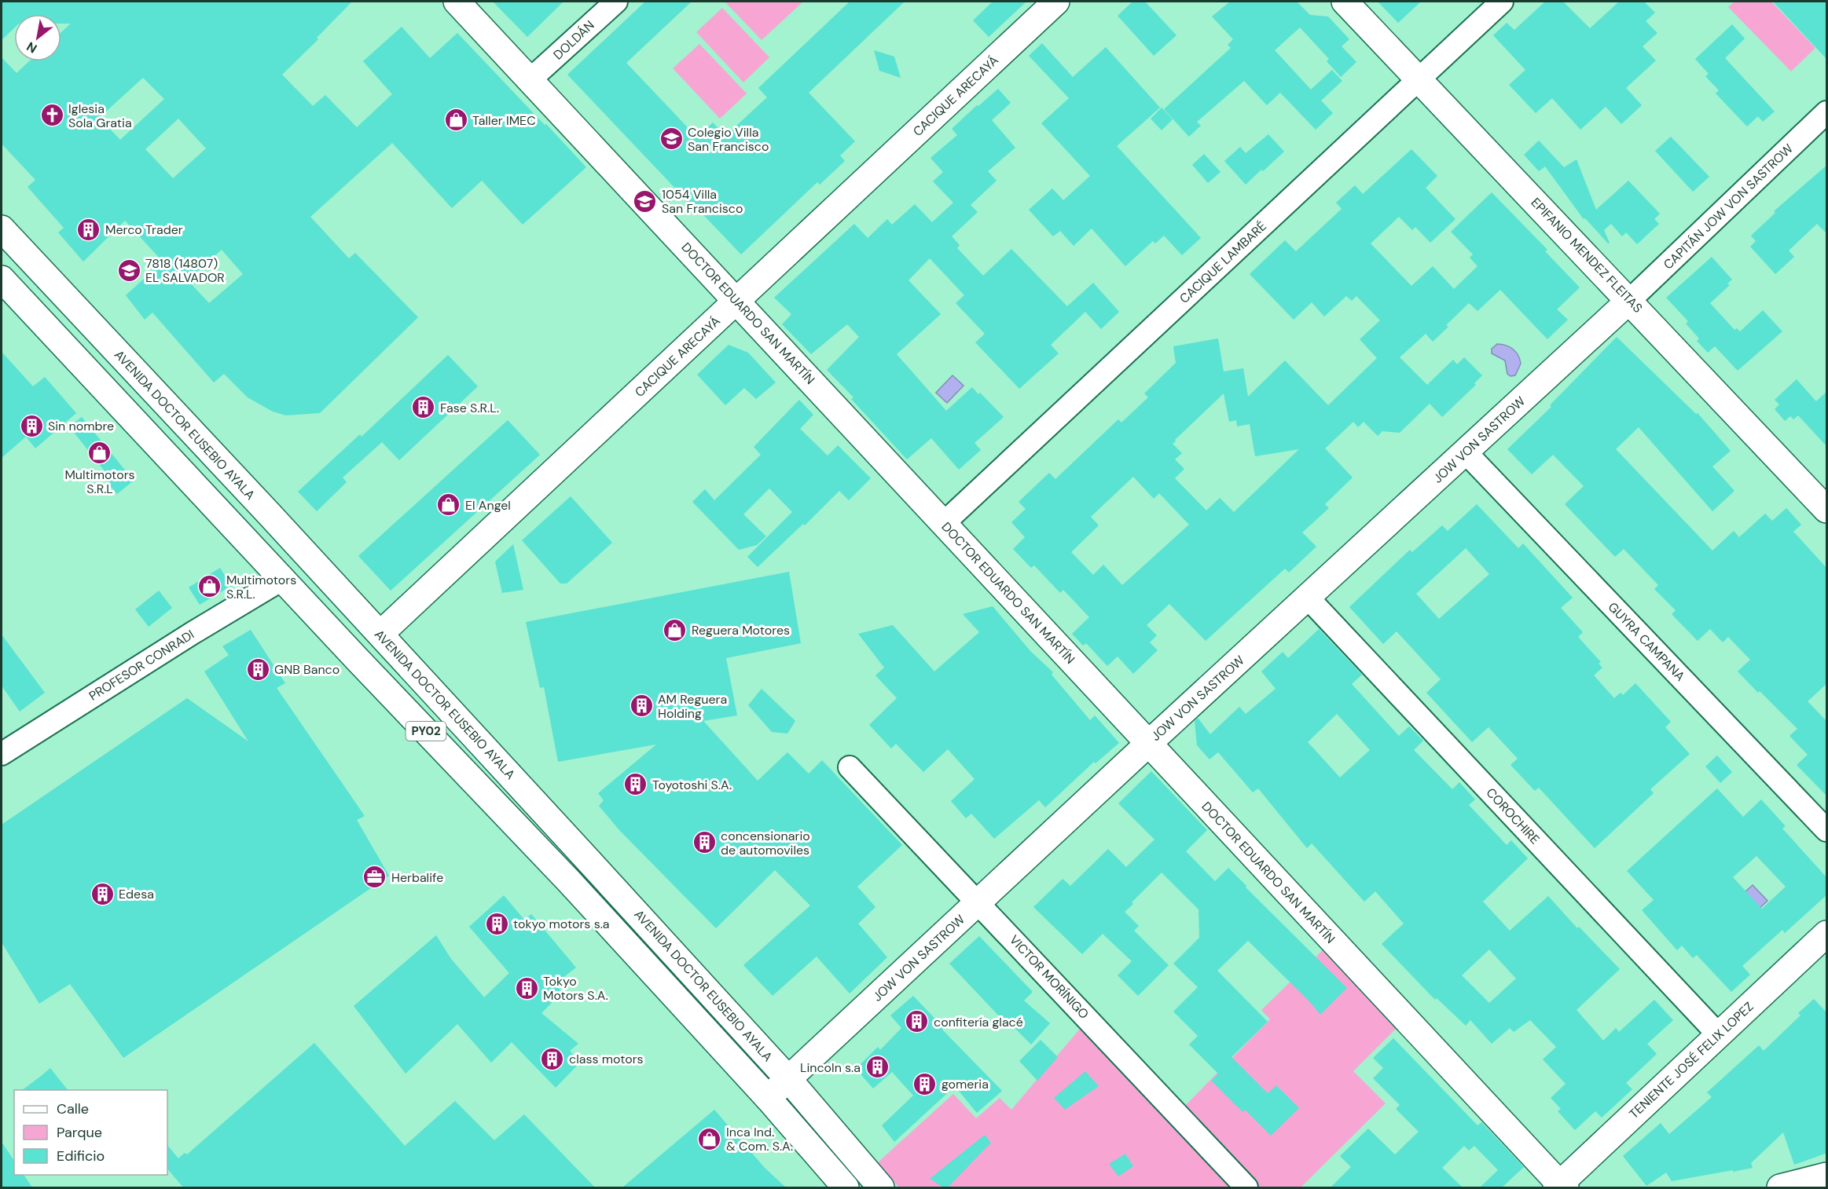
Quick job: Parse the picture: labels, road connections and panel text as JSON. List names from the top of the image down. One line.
{"streets":{"main road":["CACIQUE ARECAYÁ","EPIFANIO MENDEZ FLEITAS","DOCTOR EDUARDO SAN MARTÍN","AVENIDA DOCTOR EUSEBIO AYALA","JOW VON SASTROW","PY02","TENIENTE JOSÉ FELIX LOPEZ"],"street":["DOLDÁN","CAPITÁN JOW VON SASTROW","CACIQUE LAMBARÉ","GUYRA CAMPANA","PROFESOR CONRADI","COROCHIRE","VICTOR MORÍNIGO"]},"crossings":[["DOLDÁN","DOCTOR EDUARDO SAN MARTÍN"],["CACIQUE ARECAYÁ","DOCTOR EDUARDO SAN MARTÍN"],["CACIQUE ARECAYÁ","AVENIDA DOCTOR EUSEBIO AYALA"],["CAPITÁN JOW VON SASTROW","EPIFANIO MENDEZ FLEITAS"],["CAPITÁN JOW VON SASTROW","JOW VON SASTROW"],["EPIFANIO MENDEZ FLEITAS","CACIQUE LAMBARÉ"],["EPIFANIO MENDEZ FLEITAS","JOW VON SASTROW"],["CACIQUE LAMBARÉ","DOCTOR EDUARDO SAN MARTÍN"],["DOCTOR EDUARDO SAN MARTÍN","JOW VON SASTROW"],["DOCTOR EDUARDO SAN MARTÍN","TENIENTE JOSÉ FELIX LOPEZ"],["AVENIDA DOCTOR EUSEBIO AYALA","JOW VON SASTROW"],["JOW VON SASTROW","GUYRA CAMPANA"],["JOW VON SASTROW","PY02"],["JOW VON SASTROW","COROCHIRE"],["JOW VON SASTROW","VICTOR MORÍNIGO"],["PROFESOR CONRADI","PY02"],["COROCHIRE","TENIENTE JOSÉ FELIX LOPEZ"]],"places":{"church":["Iglesia Sola Gratia"],"shop":["Taller IMEC","Multimotors S.R.L","El Angel","Multimotors S.R.L.","Reguera Motores","Inca Ind. & Com. S.A."],"school or university":["Colegio Villa San Francisco","1054 Villa San Francisco","7818 (14807) EL SALVADOR"],"building":["Merco Trader","Fase S.R.L.","Sin nombre","GNB Banco","AM Reguera Holding","Toyotoshi S.A.","concensionario de automoviles","Edesa","tokyo motors s.a","Tokyo Motors S.A.","confitería glacé","class motors","Lincoln s.a","gomeria"],"office":["Herbalife"]},"legend":["Calle","Parque","Edificio"],"north":"bottom left"}
